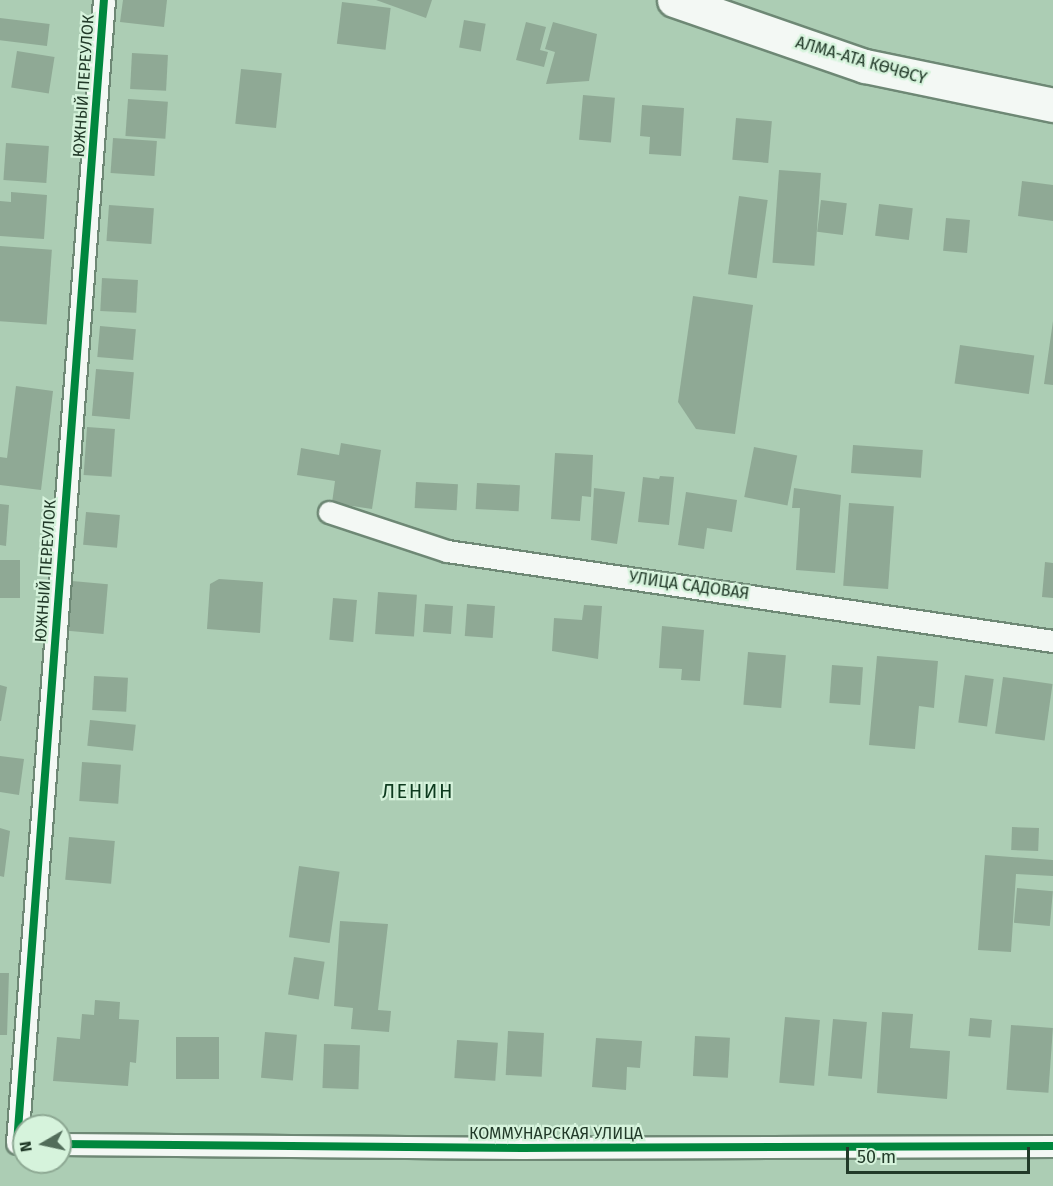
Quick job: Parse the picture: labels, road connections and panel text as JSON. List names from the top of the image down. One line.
{"streets":{"highway":["АЛМА-АТА КӨЧӨСҮ"],"street":["ЮЖНЫЙ ПЕРЕУЛОК","УЛИЦА САДОВАЯ","КОММУНАРСКАЯ УЛИЦА"]},"districts":["ЛЕНИН"],"scale_bar":"50 m","north":"left"}
